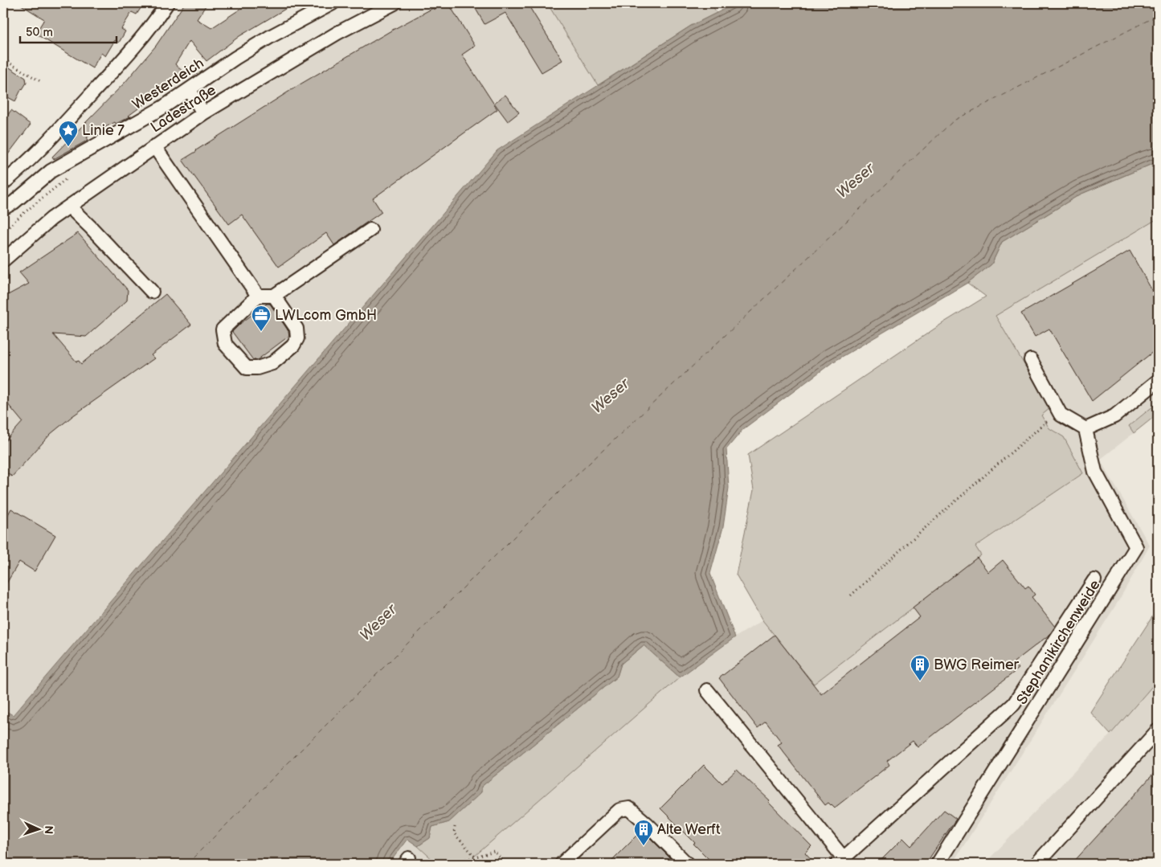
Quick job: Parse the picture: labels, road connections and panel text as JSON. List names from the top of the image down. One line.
{"streets":{"street":["Westerdeich","Ladestraße","Stephanikirchenweide"]},"water":["Weser"],"places":{"place":["Linie 7"],"office":["LWLcom GmbH"],"building":["BWG Reimer","Alte Werft"]},"scale_bar":"50 m","north":"right"}
